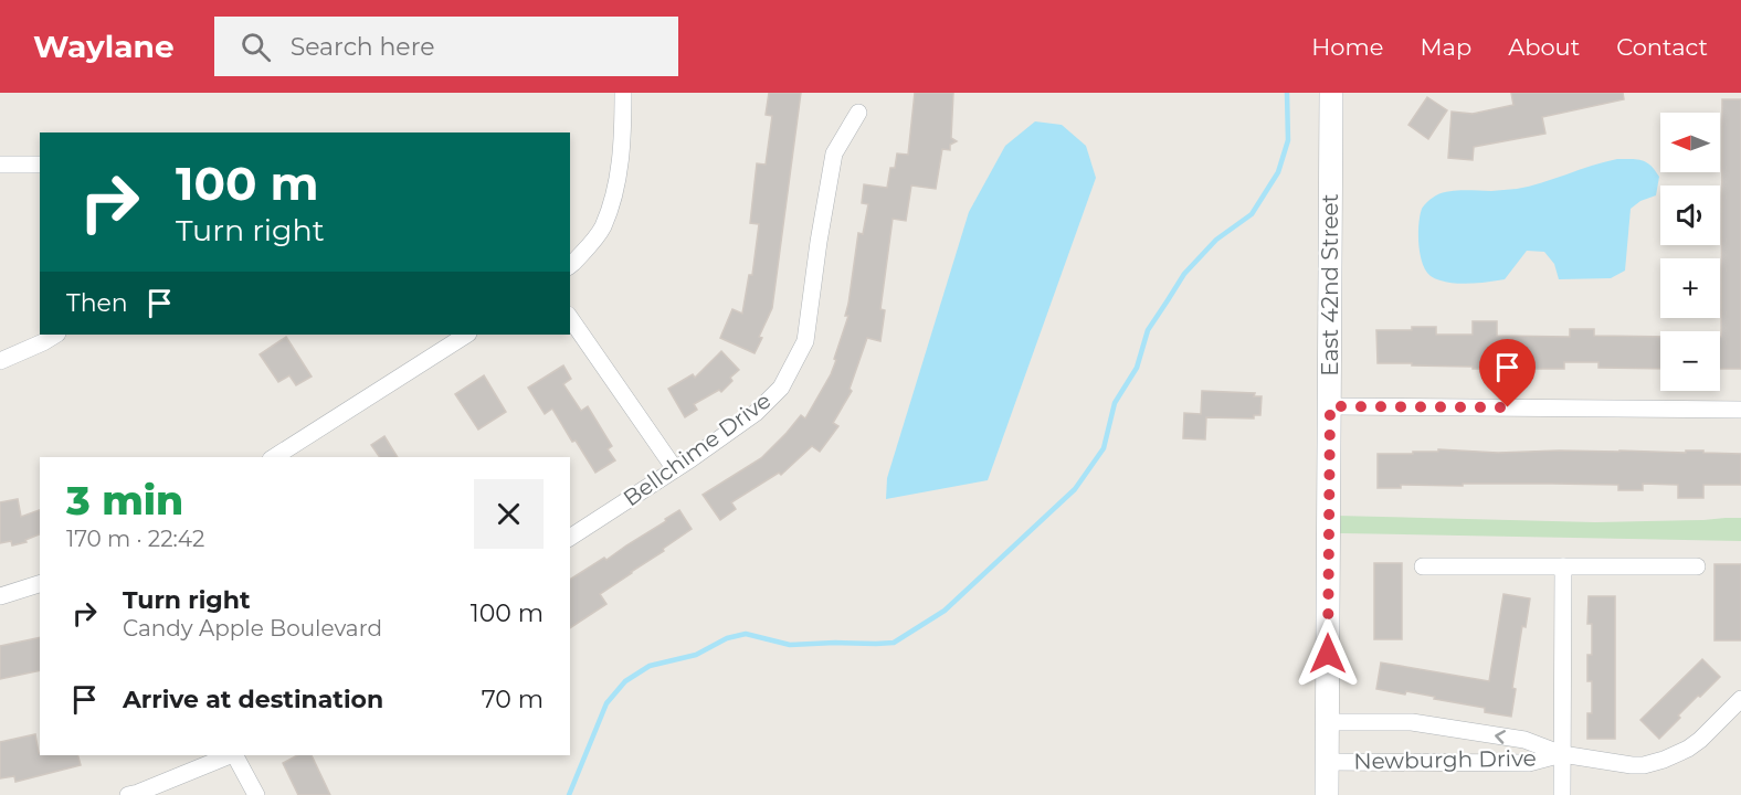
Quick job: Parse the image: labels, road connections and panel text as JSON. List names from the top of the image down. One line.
{"streets":{"street":["East 42nd Street","Bellchime Drive","Newburgh Drive"]},"crossings":[["East 42nd Street","Newburgh Drive"]],"north":"left","page":{"header":"Waylane","search":"Search here","nav":["Home","Map","About","Contact"],"map_buttons":["+","−"],"turn":["100 m","Turn right"],"then":"Then","heading":["3 min","170 m · 22:42"],"list":[{"name":"Turn right","note":"Candy Apple Boulevard","value":"100 m"},{"name":"Arrive at destination","value":"70 m"}]}}
